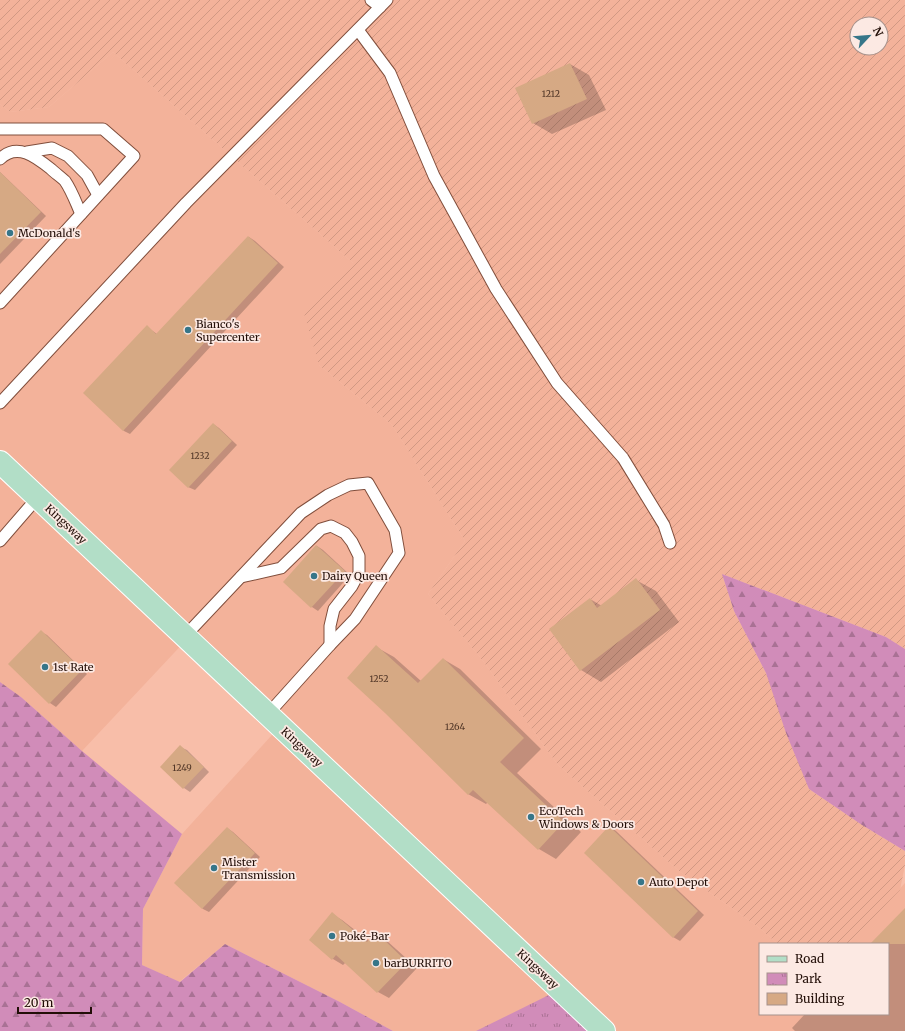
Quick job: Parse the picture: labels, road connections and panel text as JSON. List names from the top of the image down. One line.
{"streets":{"main road":["Kingsway"]},"places":["McDonald's","Bianco's Supercenter","Dairy Queen","1st Rate","EcoTech Windows & Doors","Mister Transmission","Auto Depot","Poké-Bar","barBURRITO"],"house_numbers":["1212","1232","1252","1264","1249"],"legend":["Road","Park","Building"],"scale_bar":"20 m","north":"top right"}
